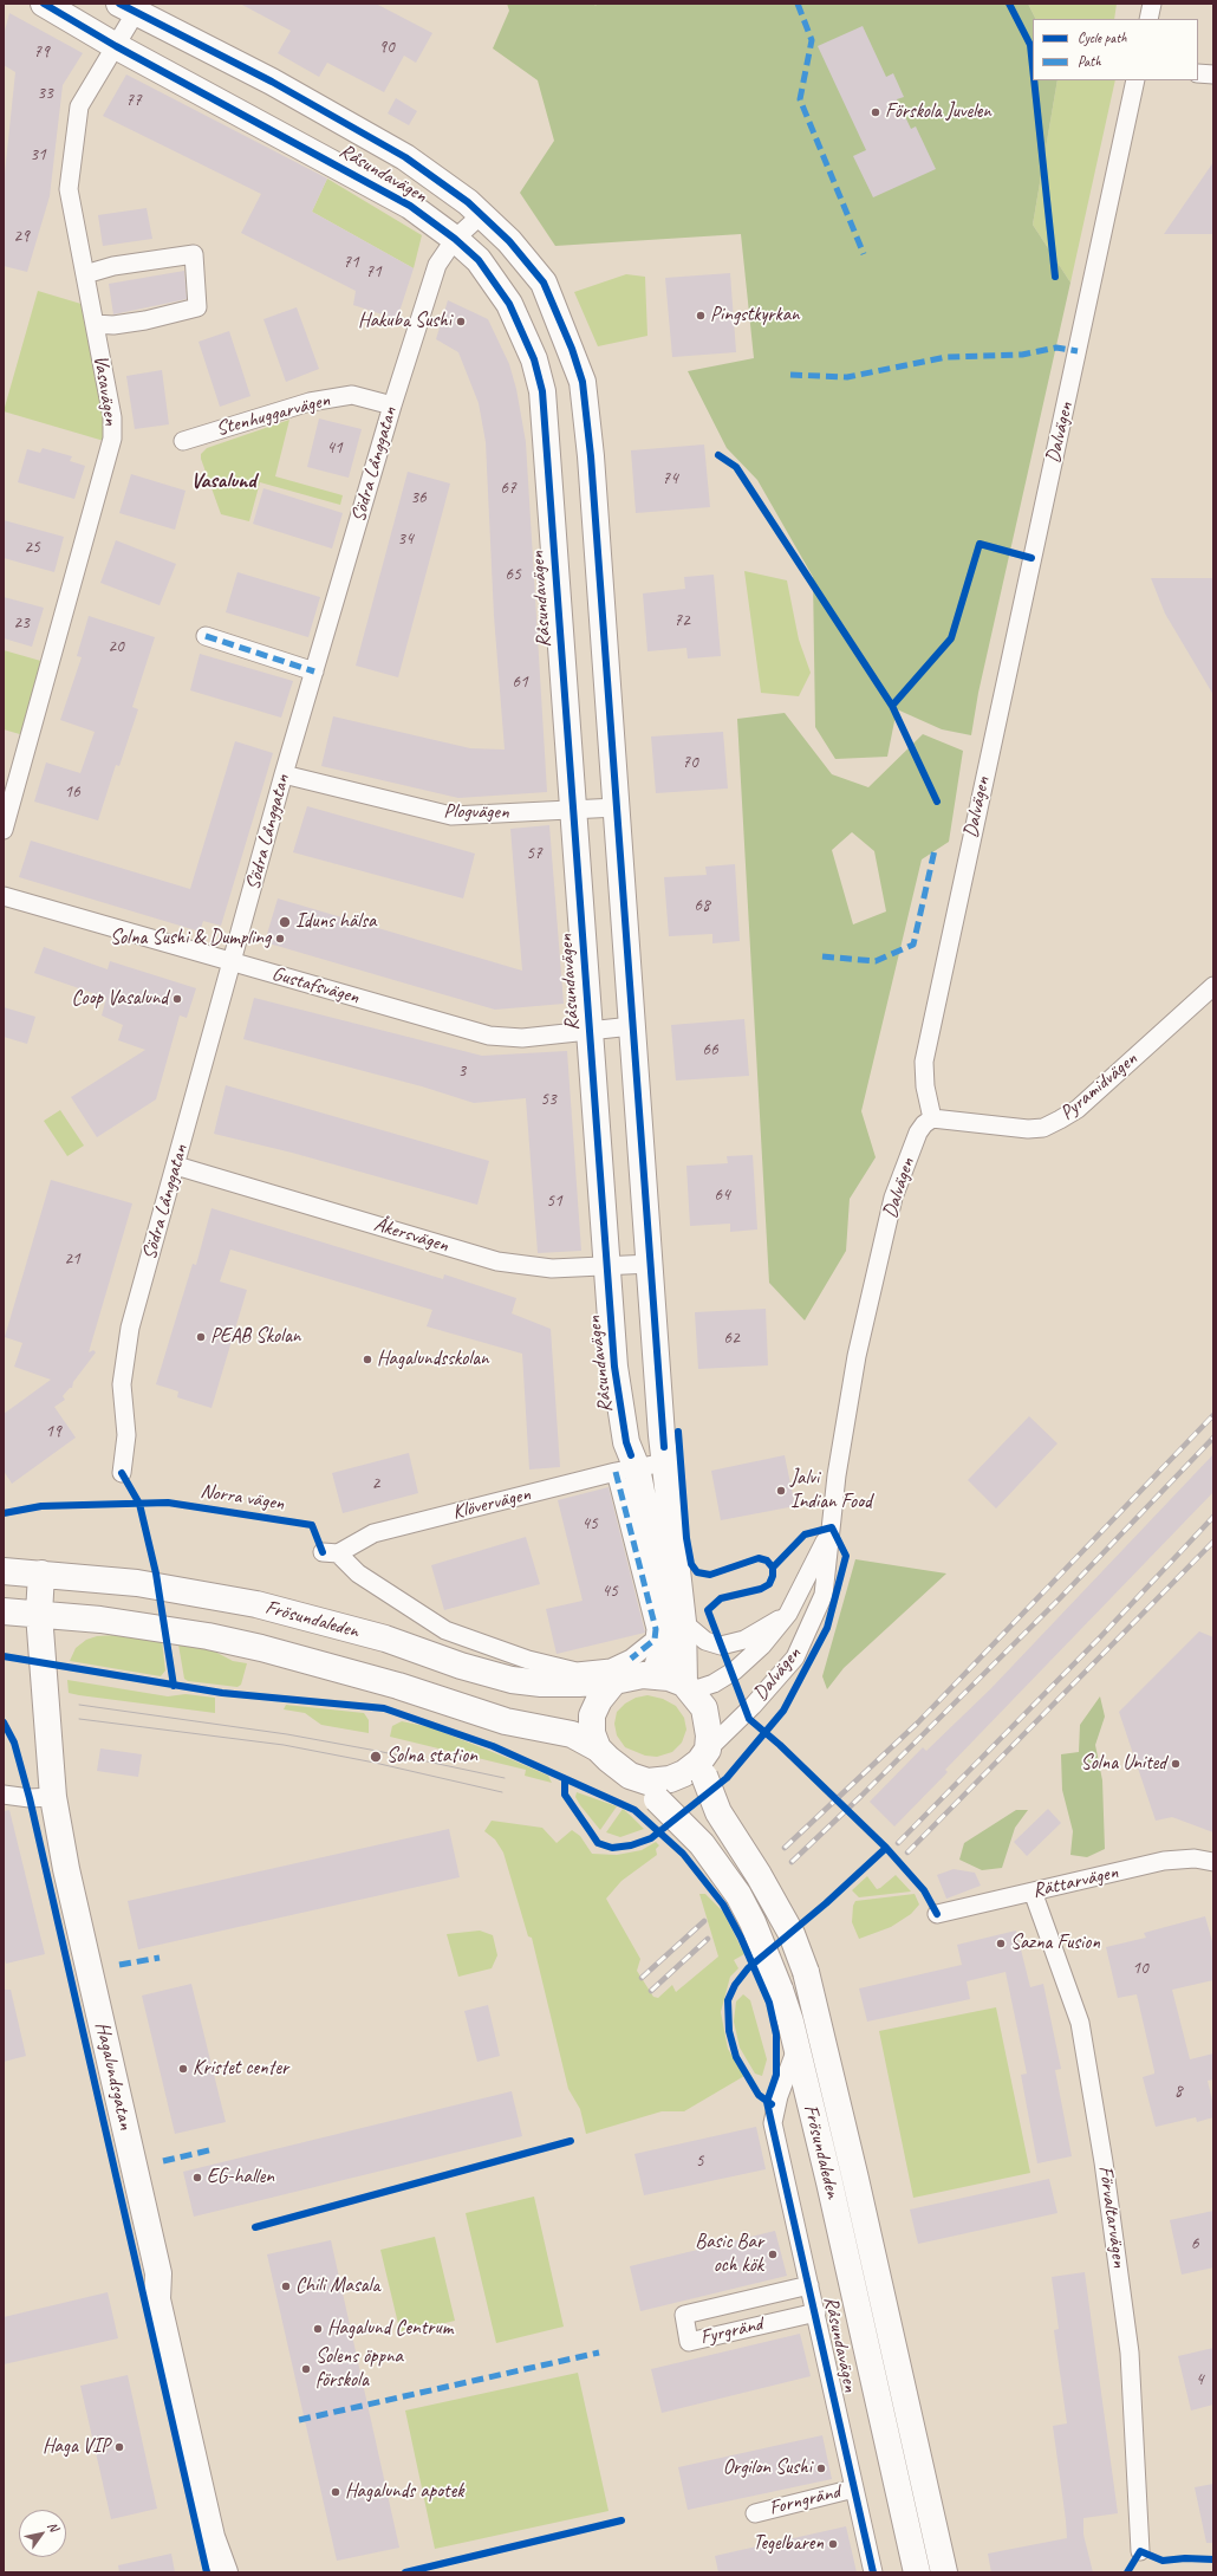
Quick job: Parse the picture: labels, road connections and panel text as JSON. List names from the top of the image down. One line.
{"streets":{"street":["Råsundavägen","Vasavägen","Stenhuggarvägen","Dalvägen","Södra Långgatan","Plogvägen","Gustafsvägen","Pyramidvägen","Åkersvägen","Klövervägen","Frösundaleden","Rättarvägen","Hagalundsgatan","Förvaltarvägen","Fyrgränd","Forngränd"],"cycle path":["Norra vägen"]},"crossings":[["Råsundavägen","Vasavägen"],["Råsundavägen","Dalvägen"],["Råsundavägen","Södra Långgatan"],["Råsundavägen","Plogvägen"],["Råsundavägen","Gustafsvägen"],["Råsundavägen","Åkersvägen"],["Råsundavägen","Klövervägen"],["Råsundavägen","Frösundaleden"],["Råsundavägen","Fyrgränd"],["Råsundavägen","Forngränd"],["Stenhuggarvägen","Södra Långgatan"],["Dalvägen","Pyramidvägen"],["Dalvägen","Frösundaleden"],["Södra Långgatan","Plogvägen"],["Södra Långgatan","Gustafsvägen"],["Södra Långgatan","Åkersvägen"],["Frösundaleden","Hagalundsgatan"],["Rättarvägen","Förvaltarvägen"]],"districts":["Vasalund"],"places":["Förskola Juvelen","Pingstkyrkan","Hakuba Sushi","Iduns hälsa","Solna Sushi & Dumpling","Coop Vasalund","PEAB Skolan","Hagalundsskolan","Jalvi Indian Food","Solna station","Solna United","Sazna Fusion","Kristet center","EG-hallen","Basic Bar och kök","Chili Masala","Hagalund Centrum","Solens öppna förskola","Haga VIP","Orgilon Sushi","Hagalunds apotek","Tegelbaren"],"house_numbers":["90","79","33","77","31","29","71","71","41","74","67","36","34","25","65","72","23","20","61","70","16","57","68","66","3","53","64","51","21","62","19","2","45","45","10","8","5","6","4"],"legend":["Cycle path","Path"],"north":"top right"}
